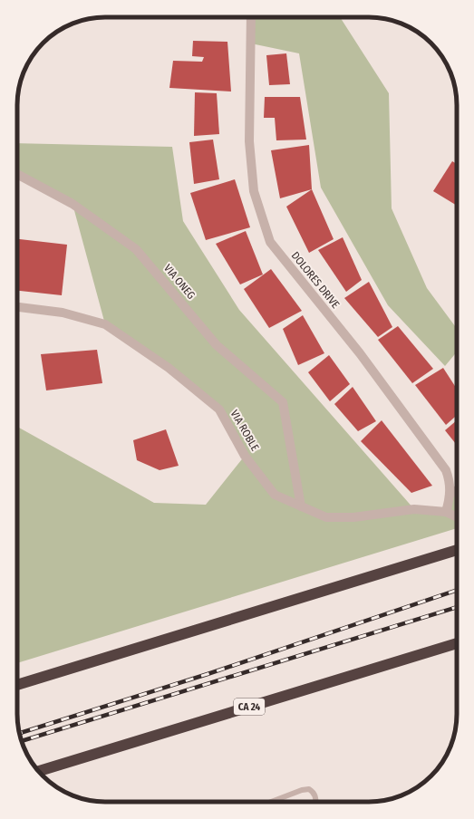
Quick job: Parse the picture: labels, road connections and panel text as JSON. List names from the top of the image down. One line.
{"streets":{"highway":["CA 24"],"street":["DOLORES DRIVE","VIA ONEG","VIA ROBLE"]},"crossings":[["DOLORES DRIVE","VIA ROBLE"],["VIA ONEG","VIA ROBLE"]]}
